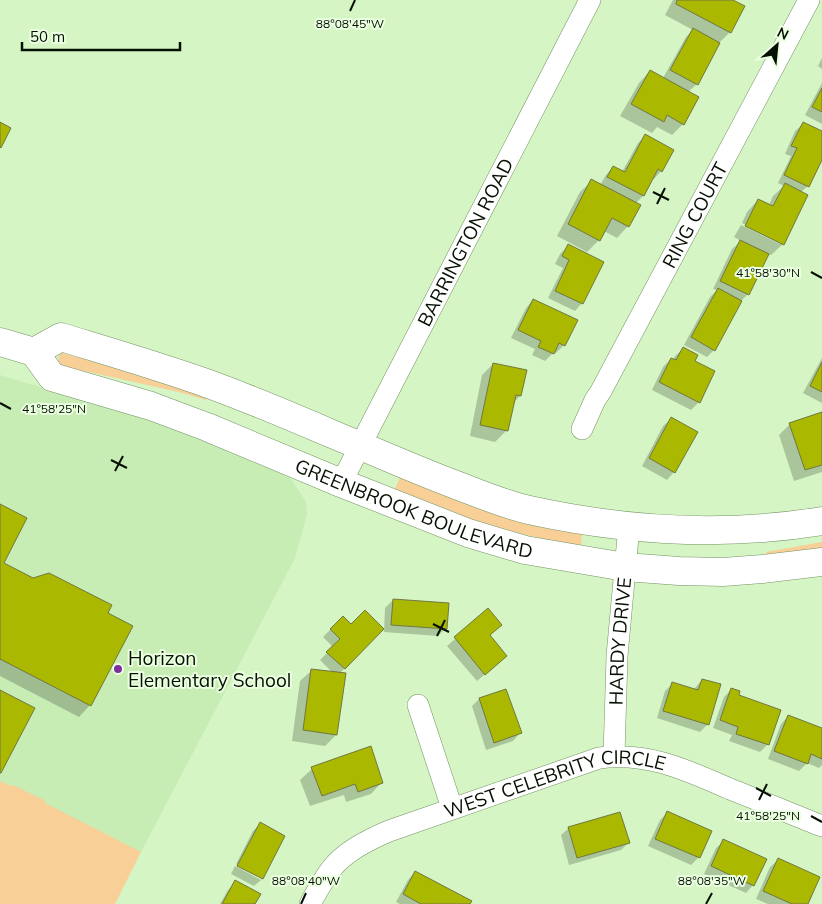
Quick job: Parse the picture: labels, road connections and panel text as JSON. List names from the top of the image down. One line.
{"streets":{"main road":["GREENBROOK BOULEVARD"],"street":["RING COURT","BARRINGTON ROAD","HARDY DRIVE","WEST CELEBRITY CIRCLE"]},"crossings":[["BARRINGTON ROAD","GREENBROOK BOULEVARD"],["GREENBROOK BOULEVARD","HARDY DRIVE"],["HARDY DRIVE","WEST CELEBRITY CIRCLE"]],"places":["Horizon Elementary School"],"scale_bar":"50 m","north":"top right","coordinates":["88°08'45\"W","41°58'30\"N","41°58'25\"N","88°08'40\"W","88°08'35\"W"]}
